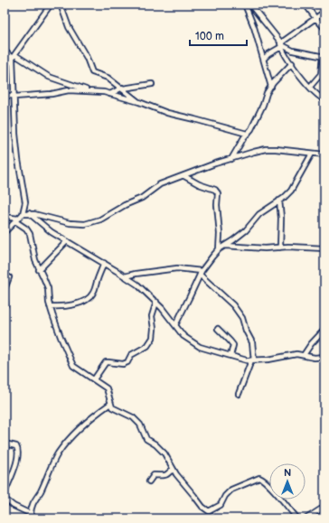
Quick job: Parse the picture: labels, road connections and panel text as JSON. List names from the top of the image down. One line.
{"scale_bar":"100 m","north":"top"}
